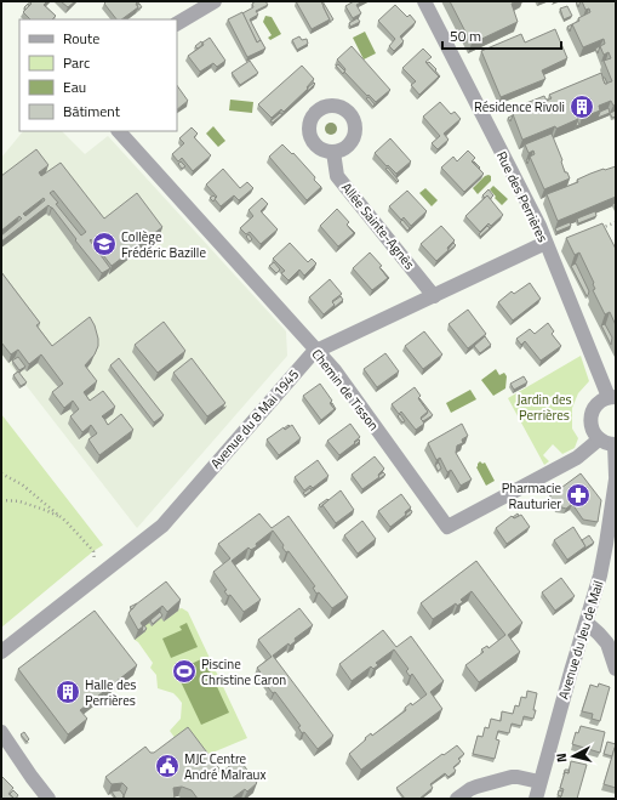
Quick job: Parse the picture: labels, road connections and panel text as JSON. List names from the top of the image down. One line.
{"streets":{"street":["Rue des Perrières","Allée Sainte-Agnès","Chemin de Tisson","Avenue du 8 Mai 1945","Avenue du Jeu de Mail"]},"crossings":[["Rue des Perrières","Avenue du 8 Mai 1945"],["Allée Sainte-Agnès","Avenue du 8 Mai 1945"],["Chemin de Tisson","Avenue du 8 Mai 1945"],["Chemin de Tisson","Avenue du Jeu de Mail"]],"parks":["Jardin des Perrières"],"places":{"building":["Résidence Rivoli","Halle des Perrières"],"school or university":["Collège Frédéric Bazille"],"pharmacy":["Pharmacie Rauturier"],"sports":["Piscine Christine Caron"],"public building":["MJC Centre André Malraux"]},"legend":["Route","Parc","Eau","Bâtiment"],"scale_bar":"50 m","north":"left"}
